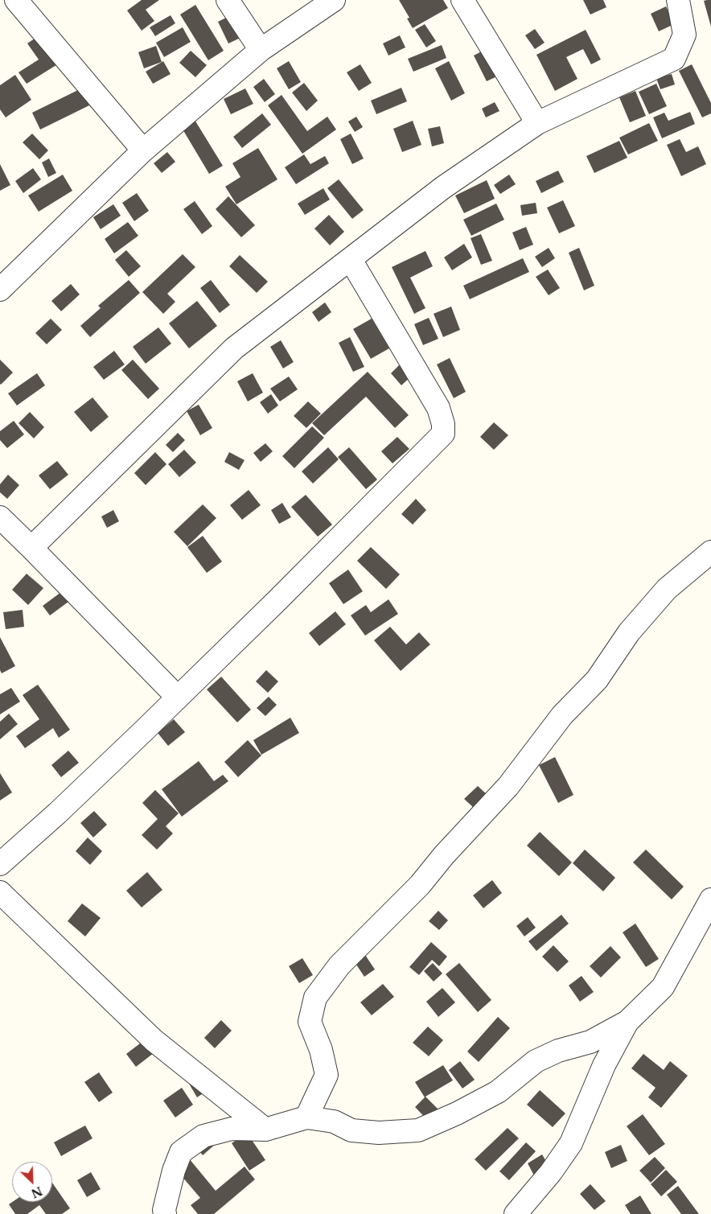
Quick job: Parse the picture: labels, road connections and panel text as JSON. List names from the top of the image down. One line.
{"north":"bottom right"}
